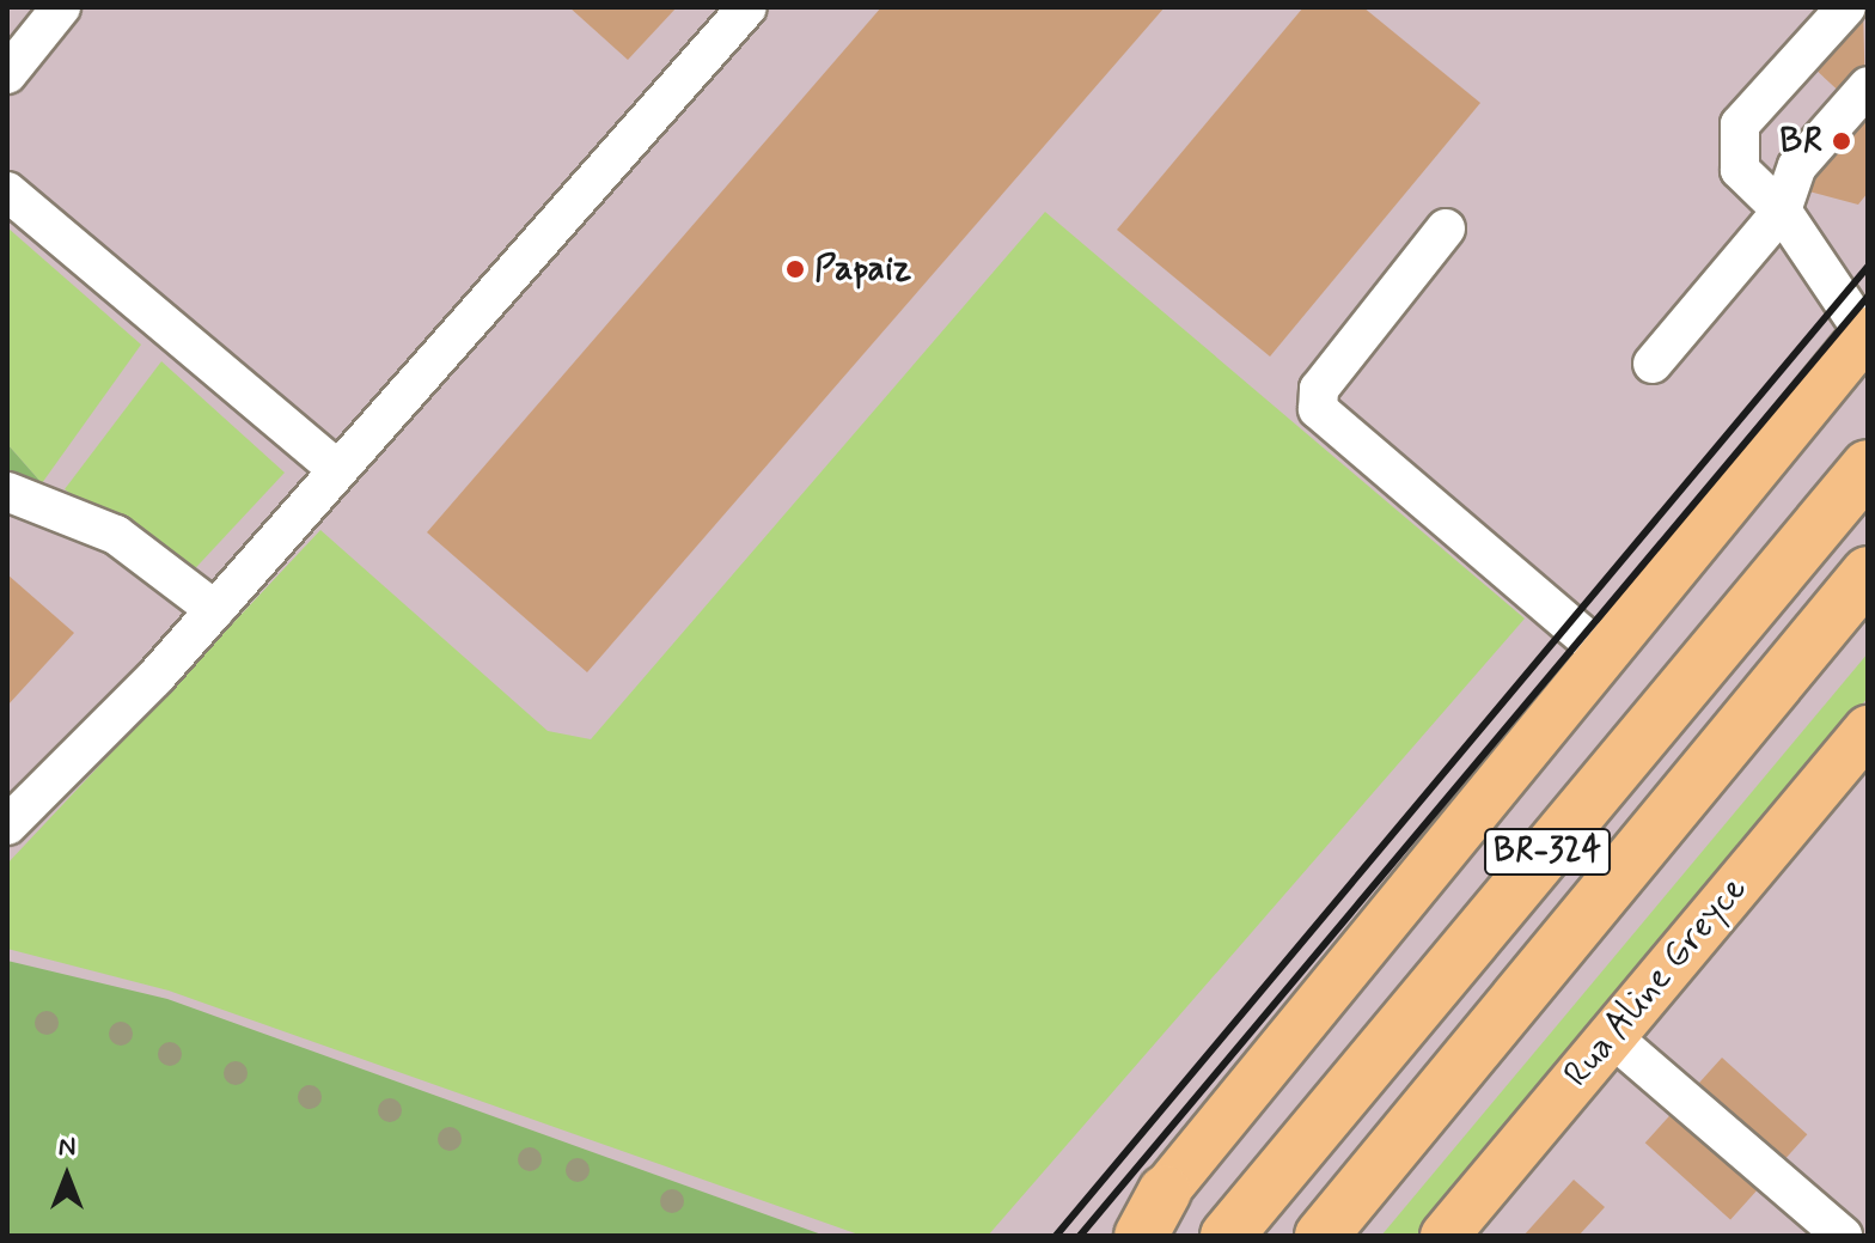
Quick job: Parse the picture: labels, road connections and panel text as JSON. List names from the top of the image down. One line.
{"streets":{"highway":["BR-324"],"main road":["Rua Aline Greyce"]},"places":["BR","Papaiz"],"north":"top"}
